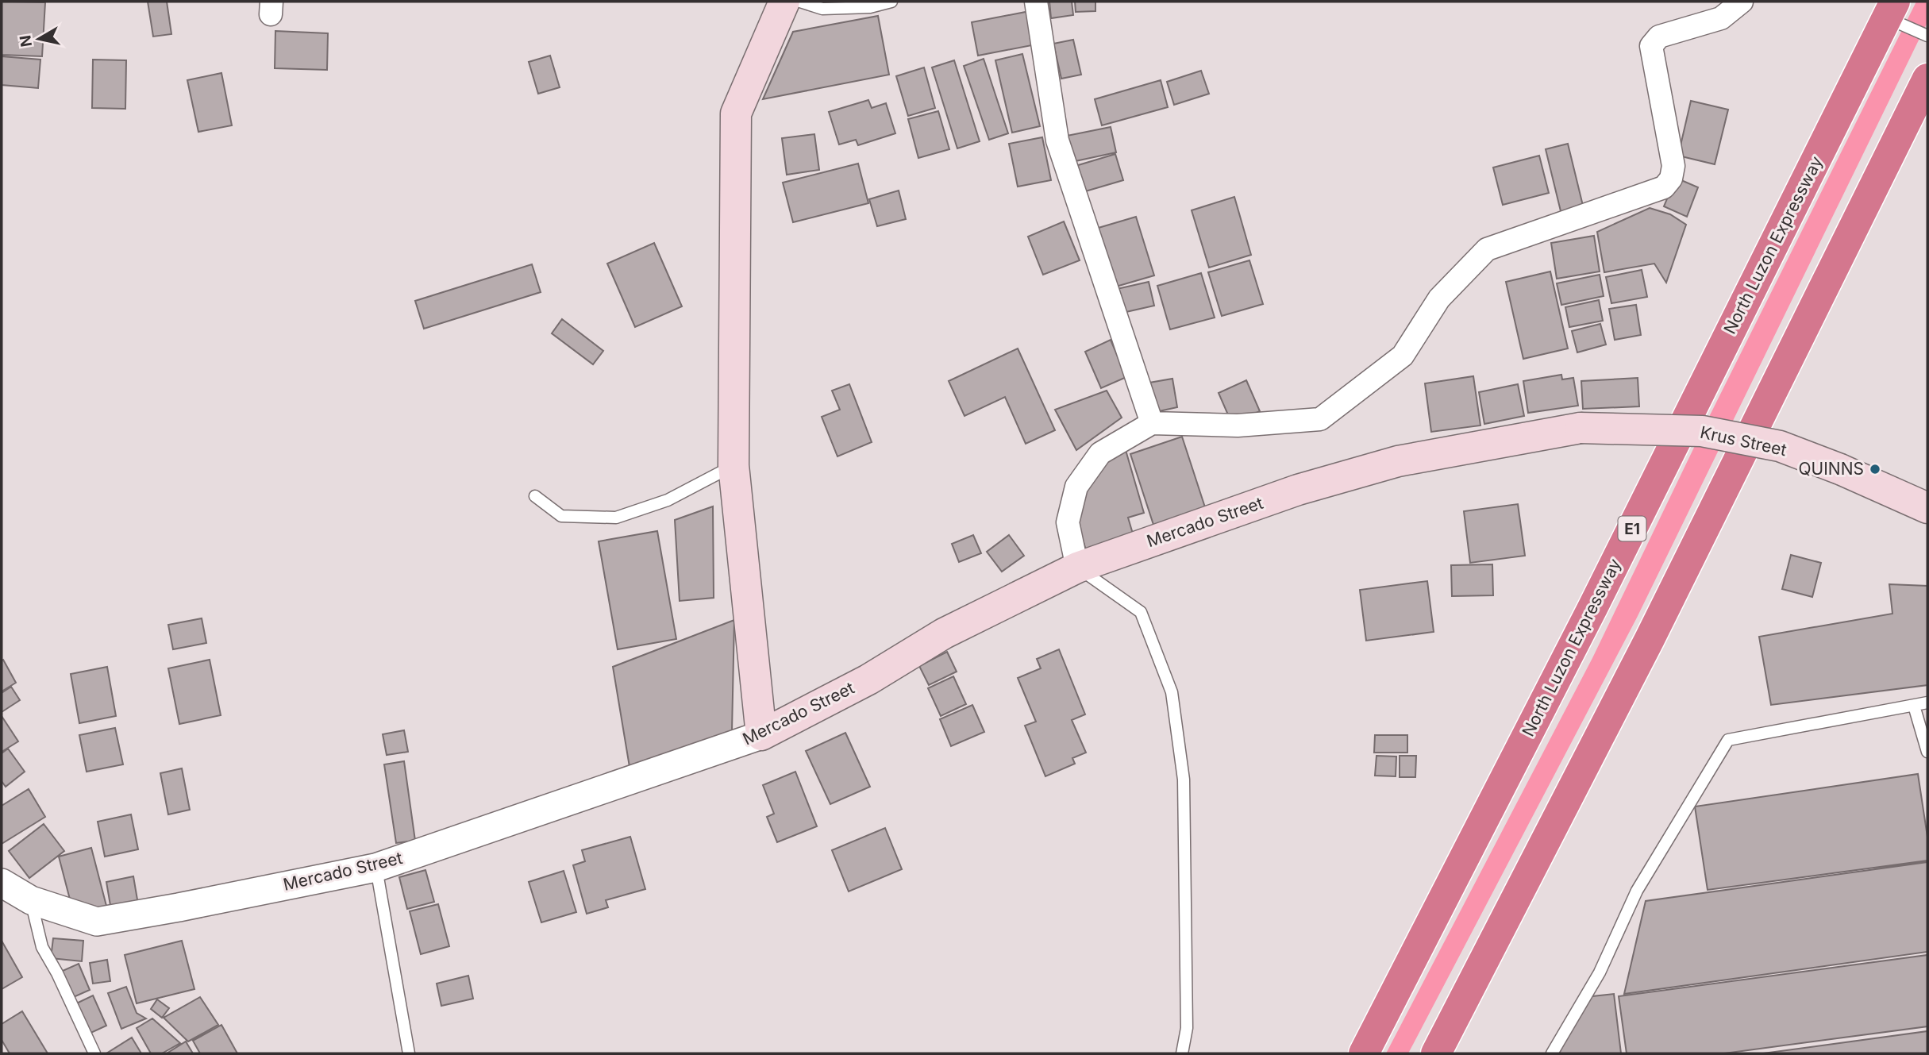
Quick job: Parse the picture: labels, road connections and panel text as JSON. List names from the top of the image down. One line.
{"streets":{"highway":["North Luzon Expressway","E1"],"main road":["Krus Street","Mercado Street"]},"crossings":[["Krus Street","Mercado Street"]],"places":["QUINNS"],"north":"left"}
